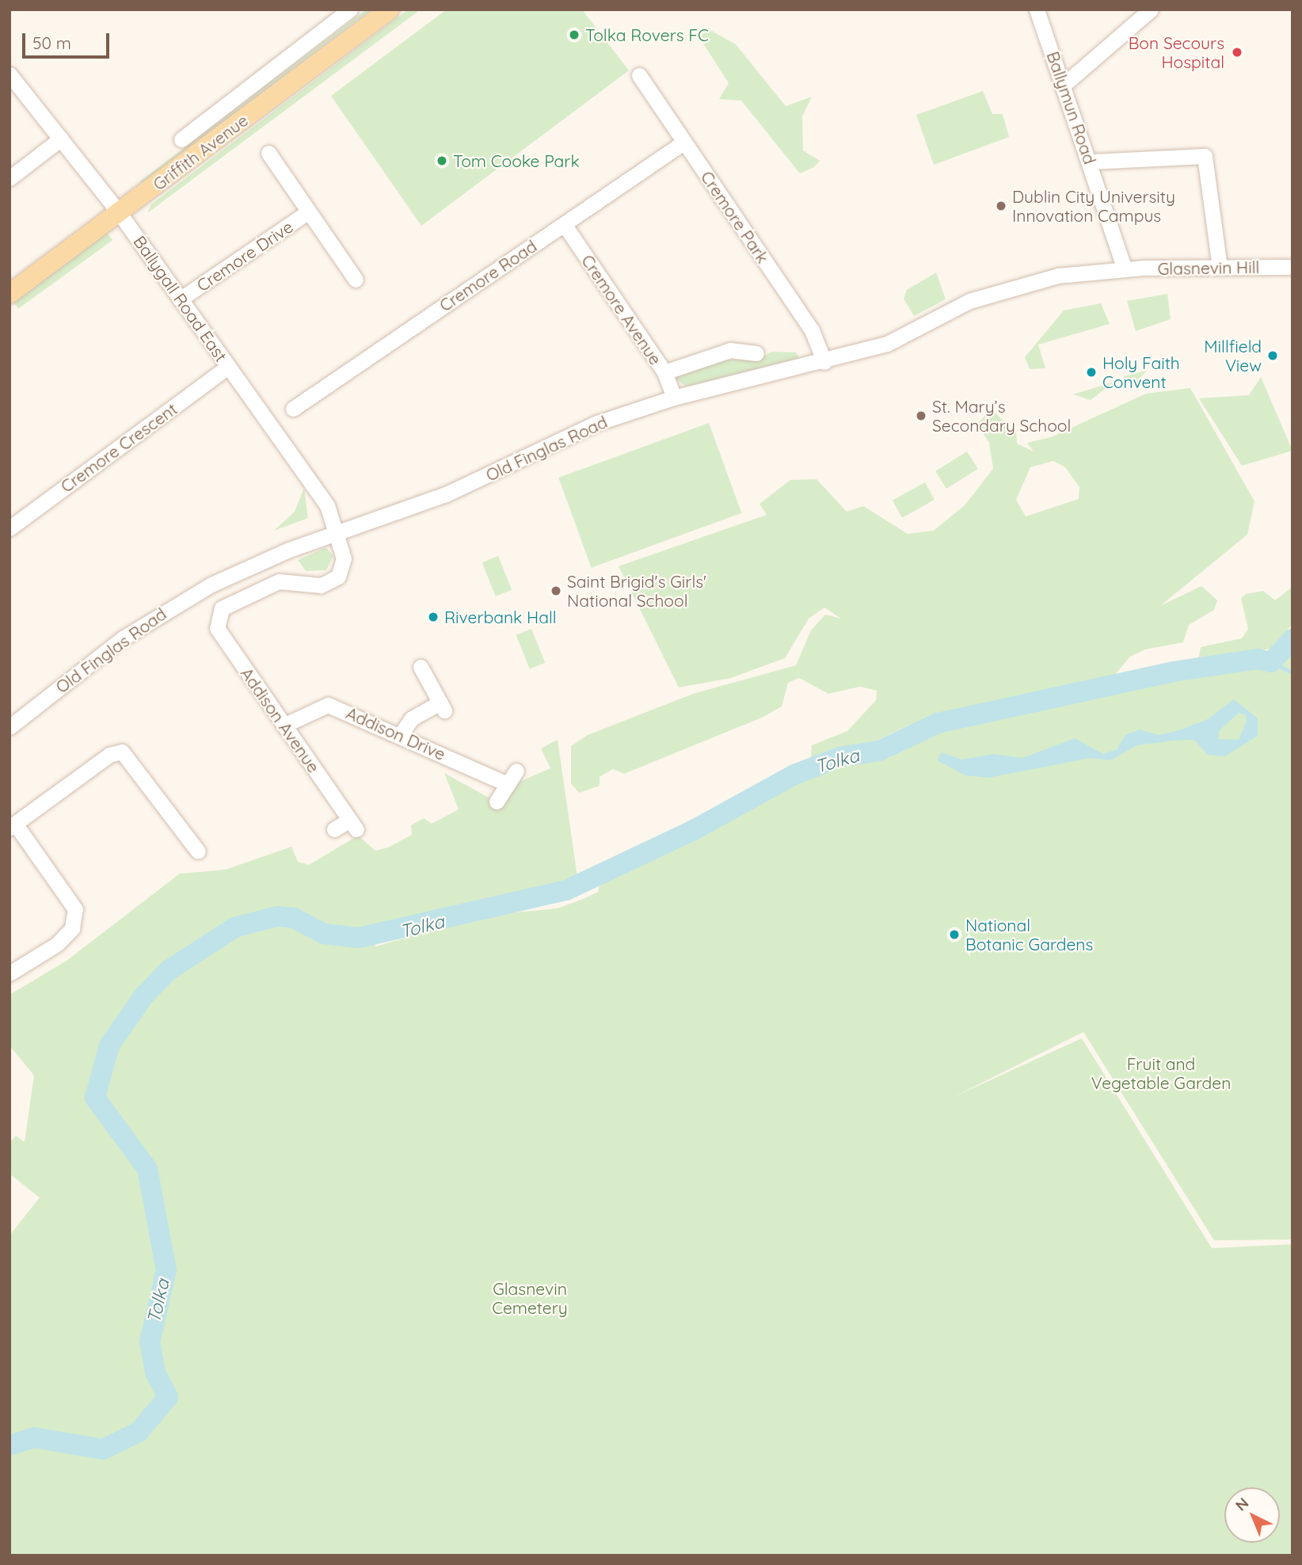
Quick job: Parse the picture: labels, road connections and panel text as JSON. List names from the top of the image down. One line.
{"streets":{"main road":["Griffith Avenue"],"street":["Ballymun Road","Cremore Park","Cremore Drive","Glasnevin Hill","Cremore Road","Ballygall Road East","Cremore Avenue","Cremore Crescent","Old Finglas Road","Addison Avenue","Addison Drive"]},"crossings":[["Ballymun Road","Glasnevin Hill"],["Ballymun Road","Old Finglas Road"],["Griffith Avenue","Ballygall Road East"],["Cremore Park","Cremore Road"],["Cremore Park","Old Finglas Road"],["Cremore Drive","Ballygall Road East"],["Glasnevin Hill","Old Finglas Road"],["Cremore Road","Cremore Avenue"],["Ballygall Road East","Cremore Crescent"],["Ballygall Road East","Old Finglas Road"],["Ballygall Road East","Addison Avenue"],["Cremore Avenue","Old Finglas Road"],["Addison Avenue","Addison Drive"]],"water":["Tolka"],"parks":["Fruit and Vegetable Garden","Glasnevin Cemetery"],"places":["Tolka Rovers FC","Bon Secours Hospital","Tom Cooke Park","Dublin City University Innovation Campus","Millfield View","Holy Faith Convent","St. Mary’s Secondary School","Saint Brigid's Girls' National School","Riverbank Hall","National Botanic Gardens"],"scale_bar":"50 m","north":"top left"}
